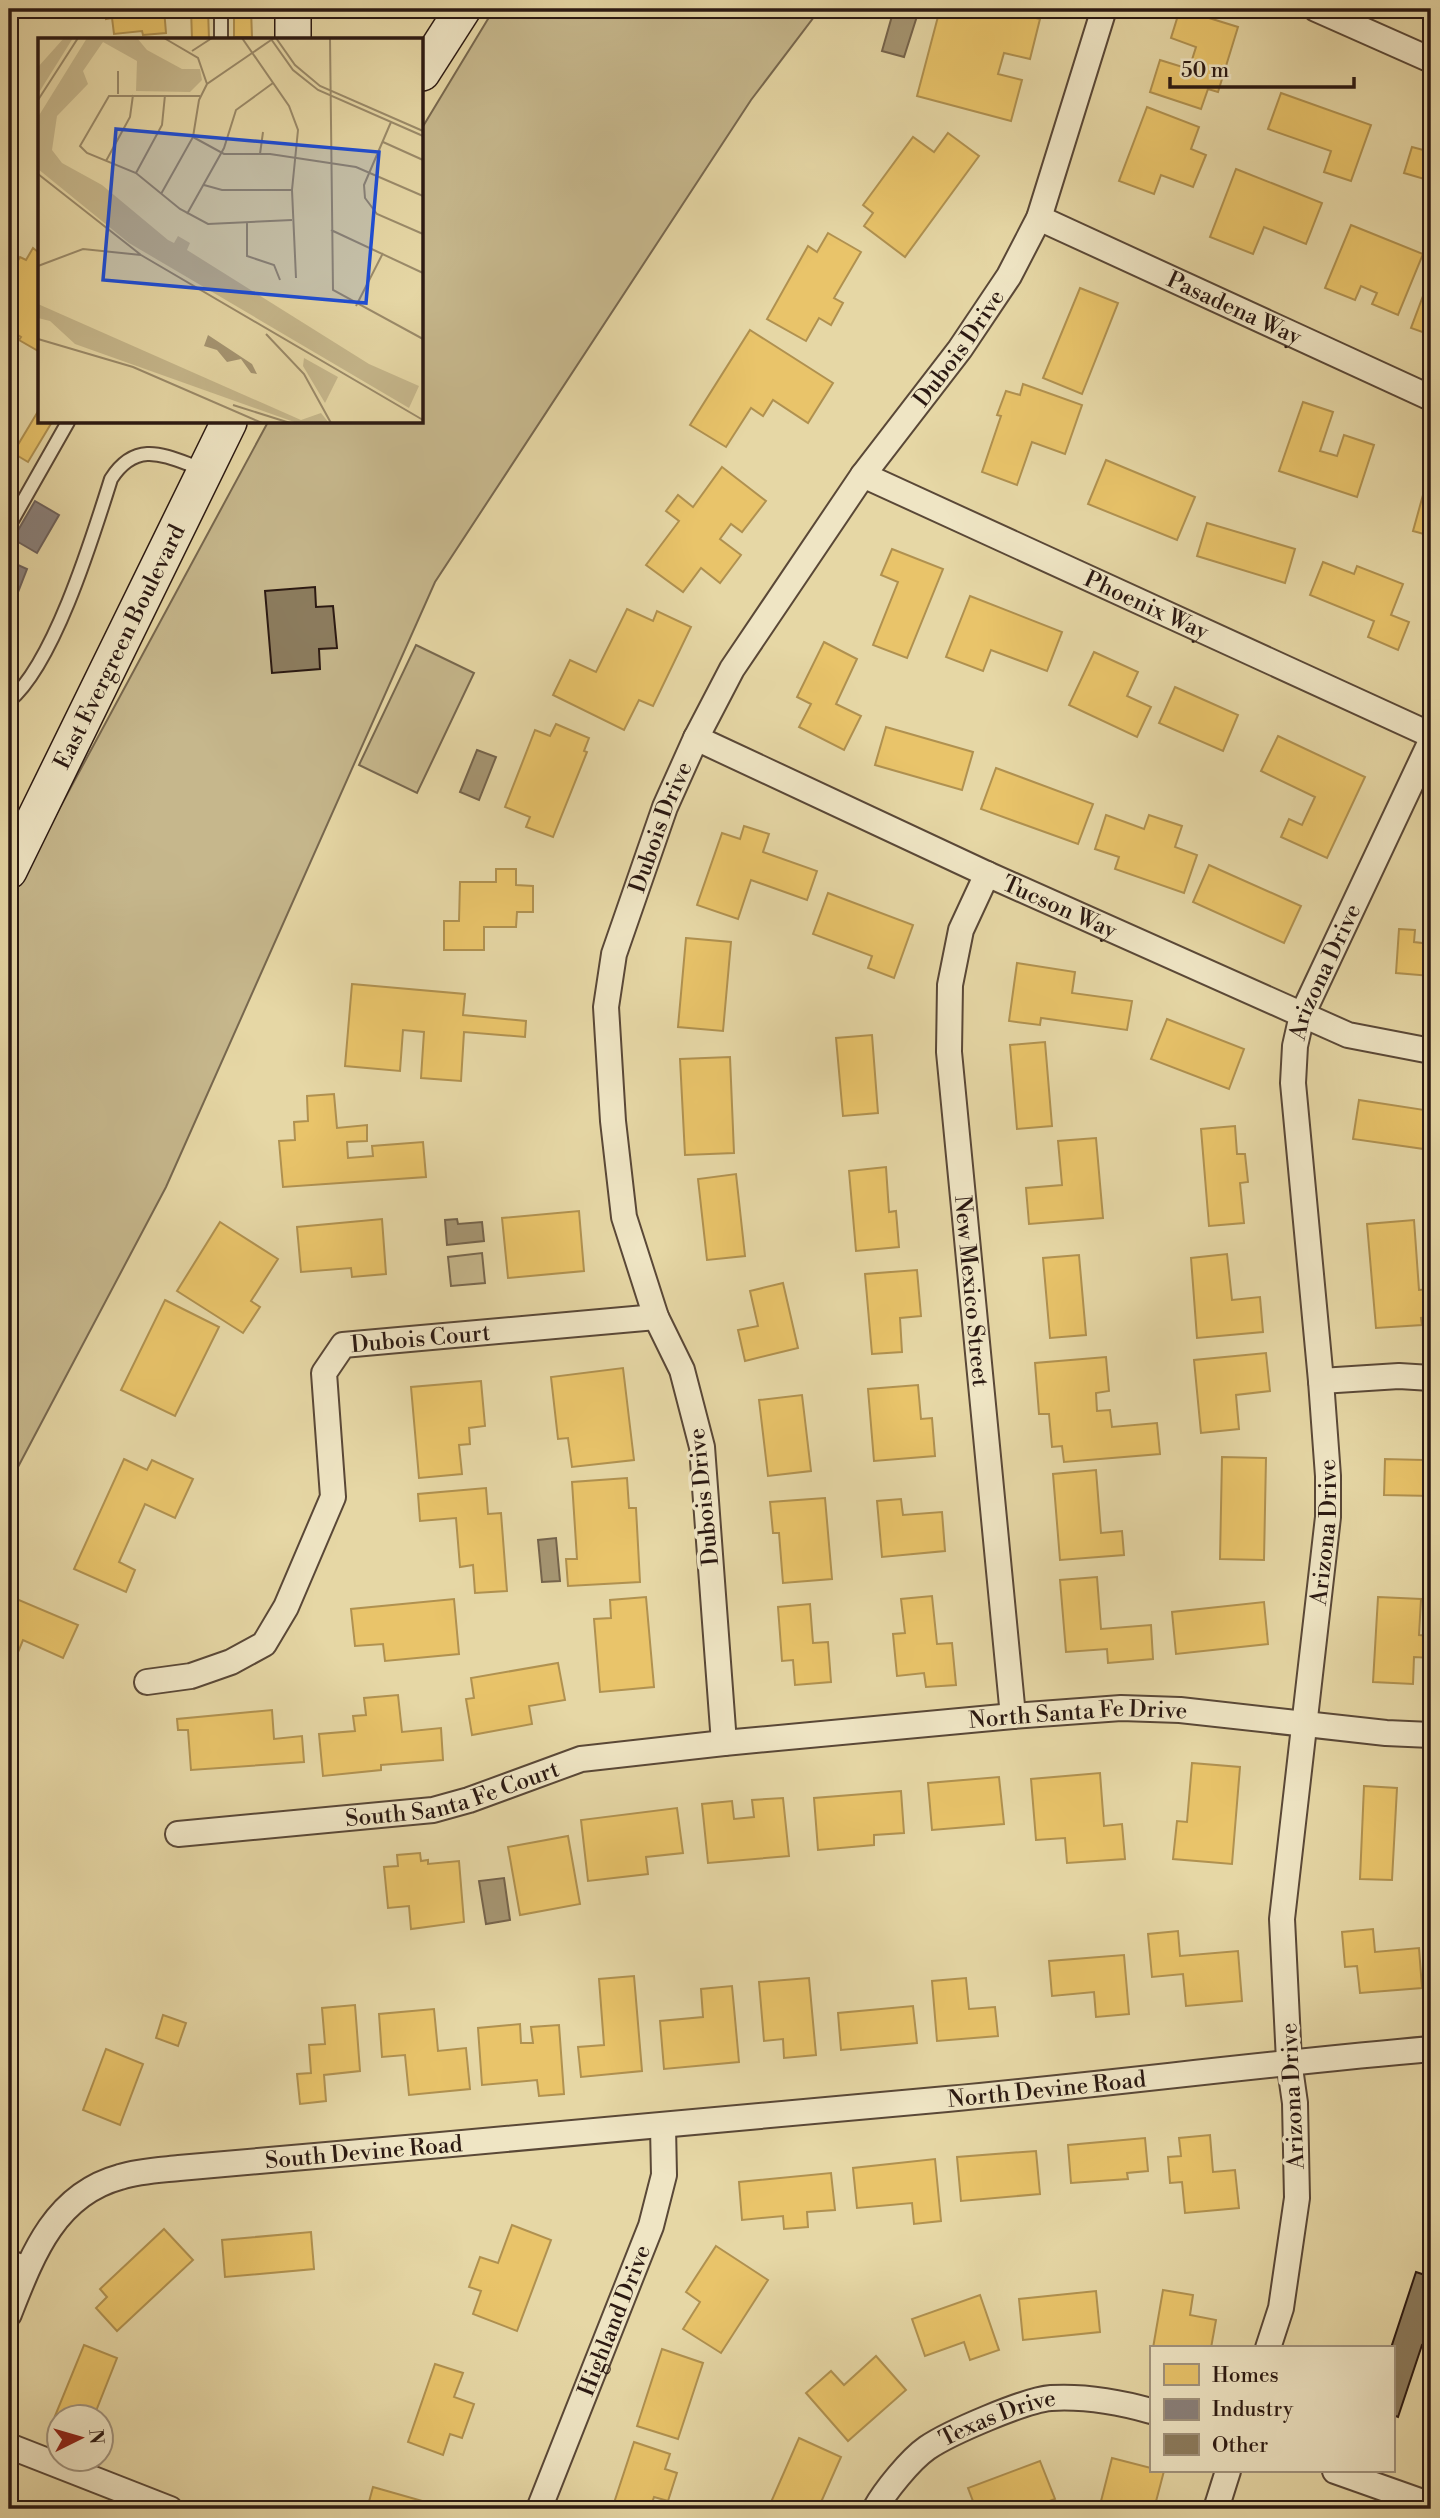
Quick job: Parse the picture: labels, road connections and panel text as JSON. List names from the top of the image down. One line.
{"streets":{"street":["Pasadena Way","Dubois Drive","Phoenix Way","East Evergreen Boulevard","Tucson Way","Arizona Drive","New Mexico Street","Dubois Court","North Santa Fe Drive","South Santa Fe Court","North Devine Road","South Devine Road","Highland Drive","Texas Drive"]},"crossings":[["Pasadena Way","Dubois Drive"],["Dubois Drive","Phoenix Way"],["Dubois Drive","Tucson Way"],["Dubois Drive","Dubois Court"],["Dubois Drive","North Santa Fe Drive"],["Dubois Drive","South Santa Fe Court"],["Tucson Way","Arizona Drive"],["Tucson Way","New Mexico Street"],["Arizona Drive","North Santa Fe Drive"],["Arizona Drive","North Devine Road"],["New Mexico Street","North Santa Fe Drive"],["North Santa Fe Drive","South Santa Fe Court"],["North Devine Road","South Devine Road"],["North Devine Road","Highland Drive"],["South Devine Road","Highland Drive"]],"legend":["Homes","Industry","Other"],"scale_bar":"50 m","north":"right"}
